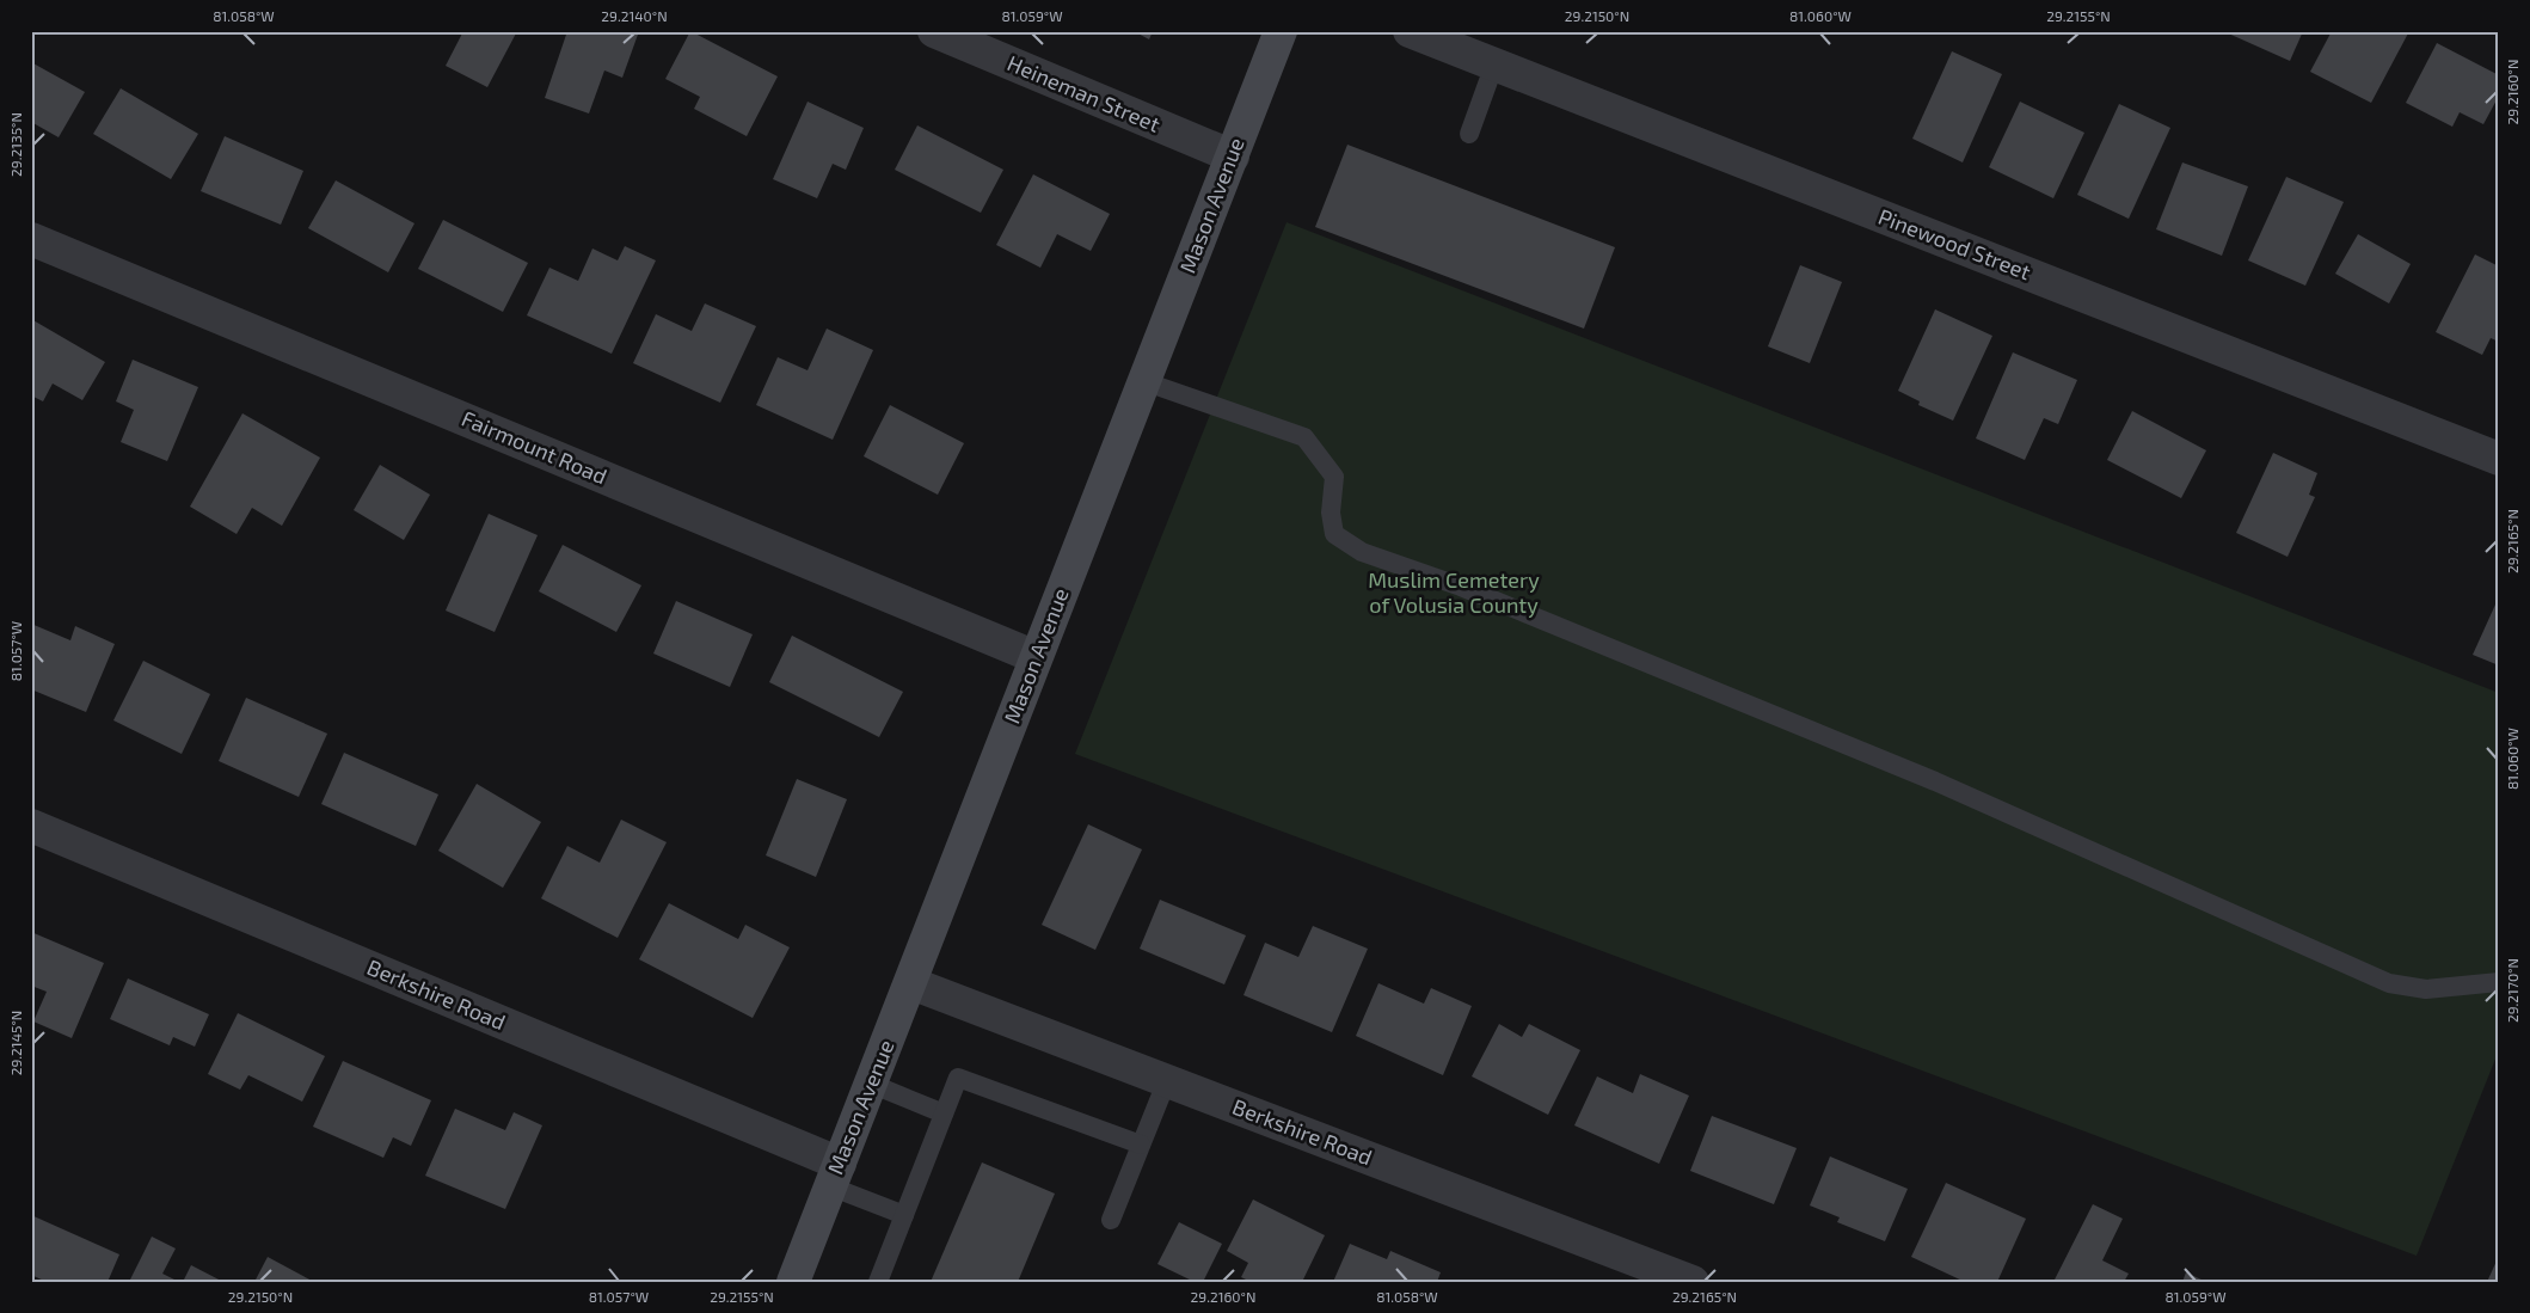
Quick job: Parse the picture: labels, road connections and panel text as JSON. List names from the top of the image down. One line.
{"streets":{"main road":["Mason Avenue"],"street":["Heineman Street","Pinewood Street","Fairmount Road","Berkshire Road"]},"crossings":[["Heineman Street","Mason Avenue"],["Mason Avenue","Fairmount Road"],["Mason Avenue","Berkshire Road"]],"parks":["Muslim Cemetery of Volusia County"],"coordinates":["81.058°W","29.2140°N","81.059°W","29.2150°N","81.060°W","29.2155°N","29.2160°N","29.2135°N","29.2165°N","81.057°W","29.2170°N","29.2145°N"]}
